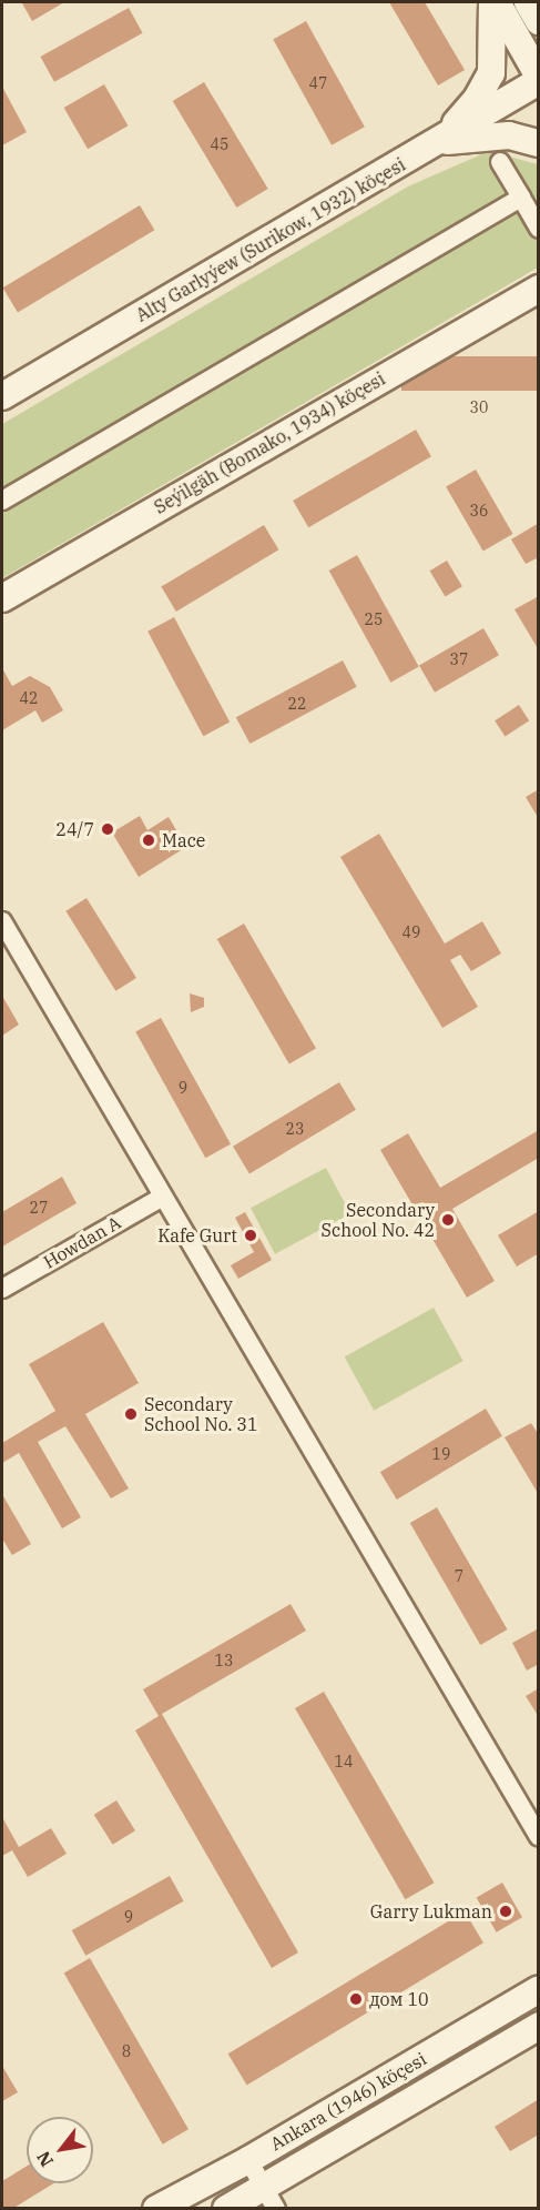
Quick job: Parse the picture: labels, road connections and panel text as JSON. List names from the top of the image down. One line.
{"streets":{"street":["Alty Garlyýew (Surikow, 1932) köçesi","Seýilgäh (Bomako, 1934) köçesi","Howdan A","Ankara (1946) köçesi"]},"places":["24/7","Mace","Secondary School No. 42","Kafe Gurt","Secondary School No. 31","Garry Lukman","дом 10"],"house_numbers":["47","45","30","36","25","37","42","22","49","9","23","27","19","7","13","14","9","8"],"north":"bottom left"}
